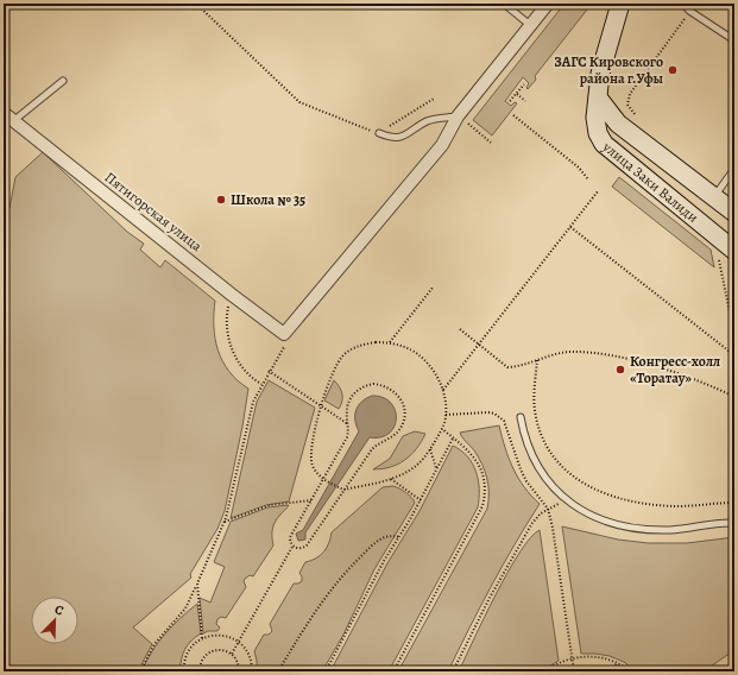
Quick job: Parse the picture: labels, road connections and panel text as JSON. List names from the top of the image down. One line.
{"streets":{"main road":["улица Заки Валиди"],"street":["Пятигорская улица"]},"places":["ЗАГС Кировского района г.Уфы","Школа № 35","Конгресс-холл «Торатау»"],"north":"top right"}
